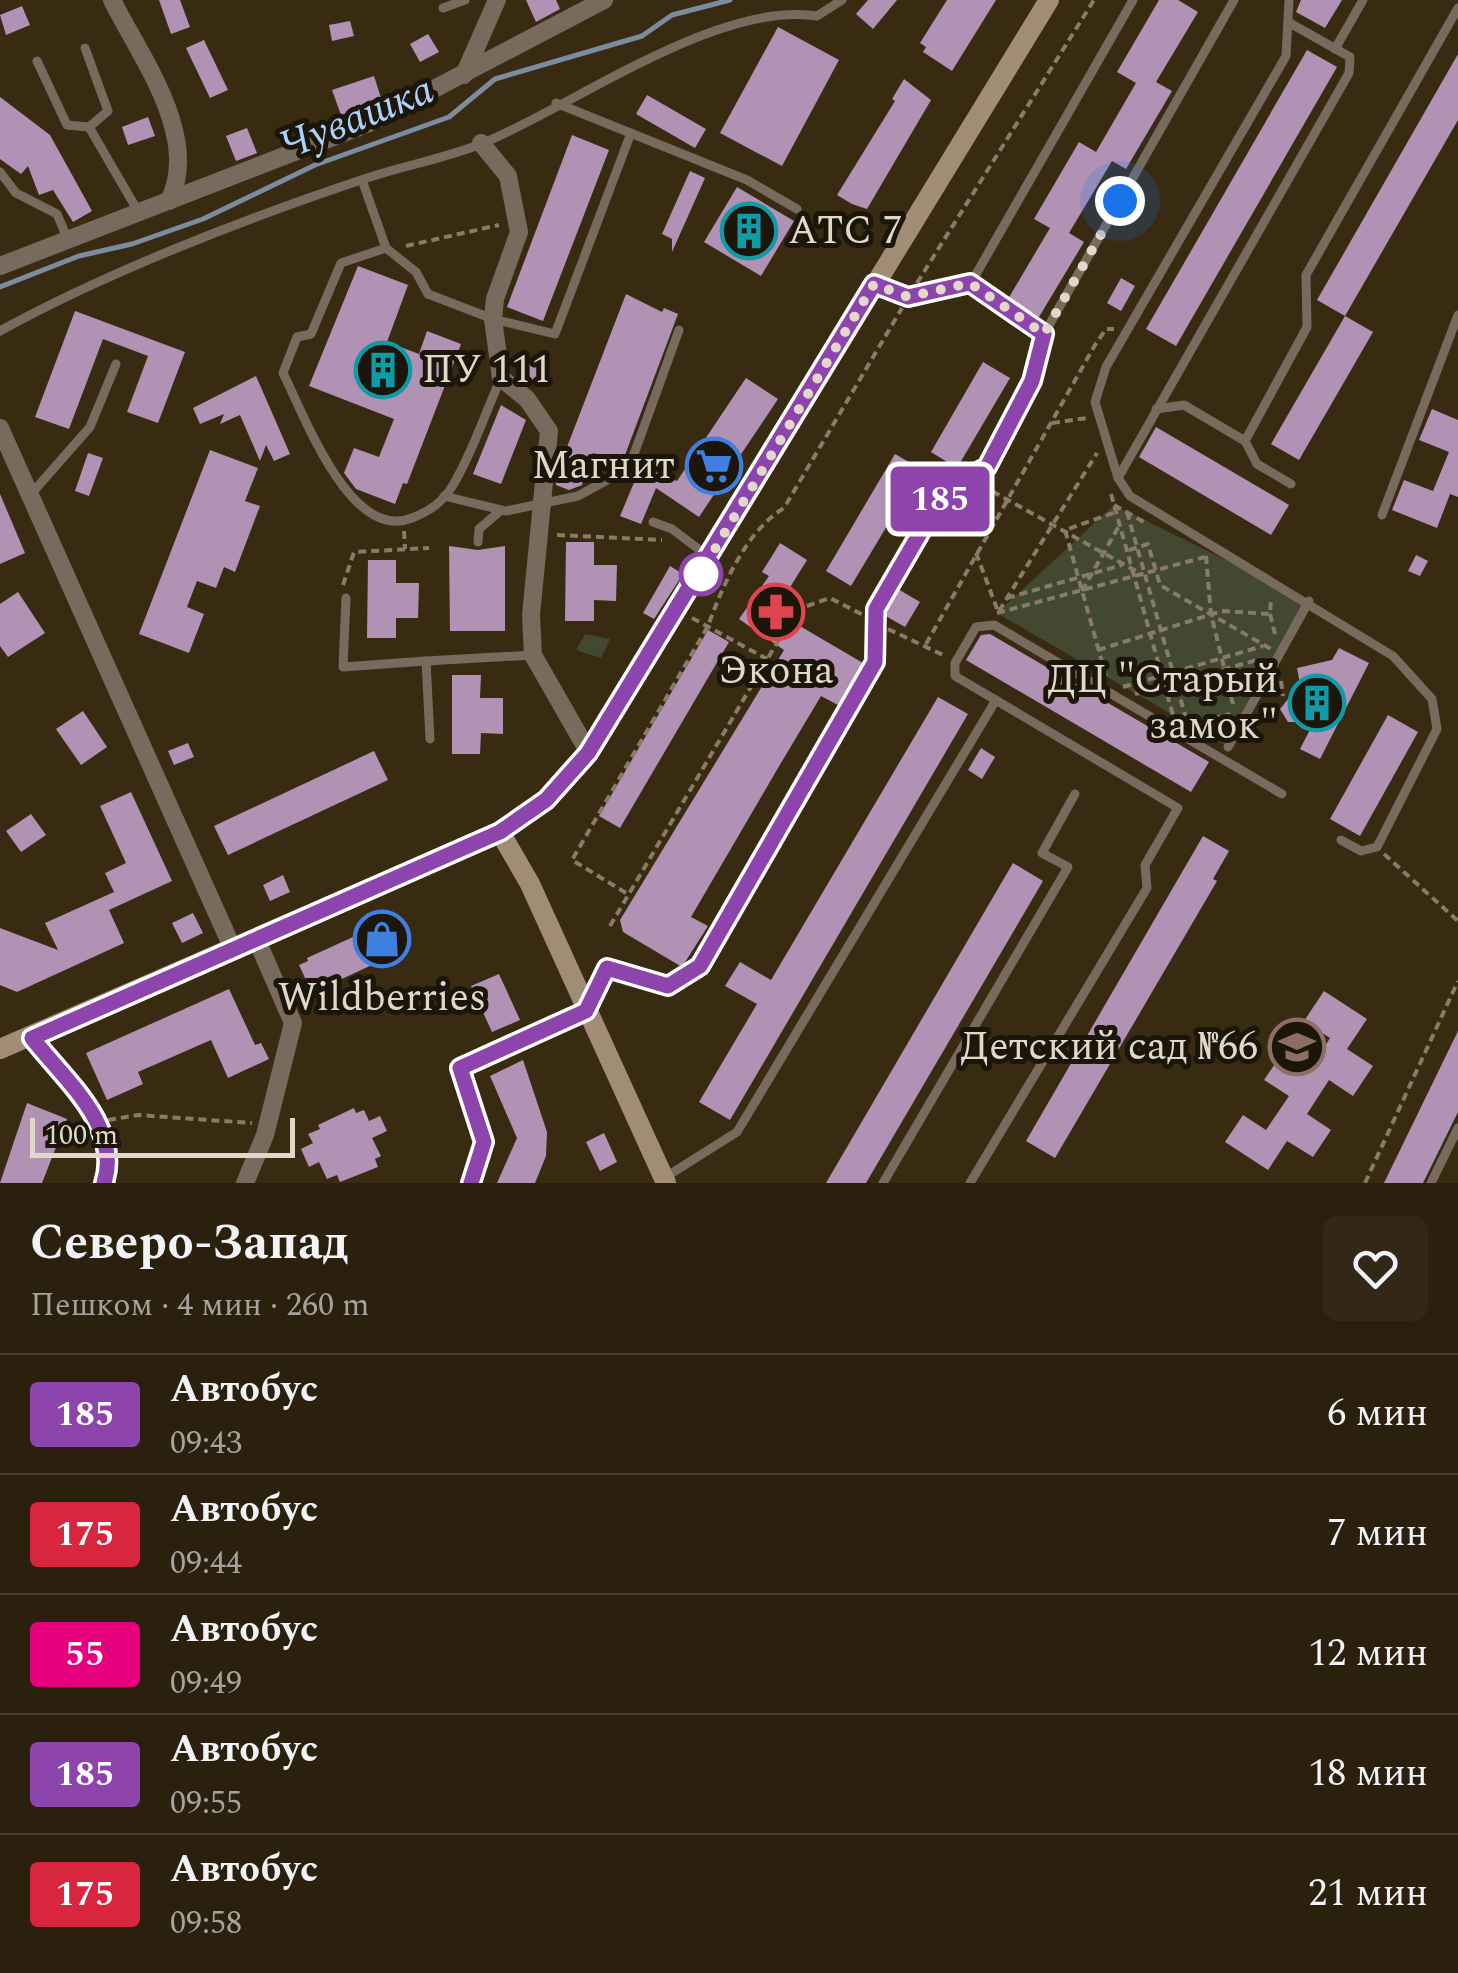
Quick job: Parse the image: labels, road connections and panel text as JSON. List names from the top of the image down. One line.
{"water":["Чувашка"],"places":{"building":["АТС 7","ПУ 111","ДЦ \"Старый замок\""],"supermarket":["Магнит"],"pharmacy":["Экона"],"shop":["Wildberries"],"school or university":["Детский сад №66"]},"lines":["bus line 185"],"scale_bar":"100 m","page":{"on_map":"185","scale":"100 m","heading":["Северо-Запад","Пешком · 4 мин · 260 m"],"list":[{"mark":"185","name":"Автобус","note":"09:43","value":"6 мин"},{"mark":"175","name":"Автобус","note":"09:44","value":"7 мин"},{"mark":"55","name":"Автобус","note":"09:49","value":"12 мин"},{"mark":"185","name":"Автобус","note":"09:55","value":"18 мин"},{"mark":"175","name":"Автобус","note":"09:58","value":"21 мин"}]}}
